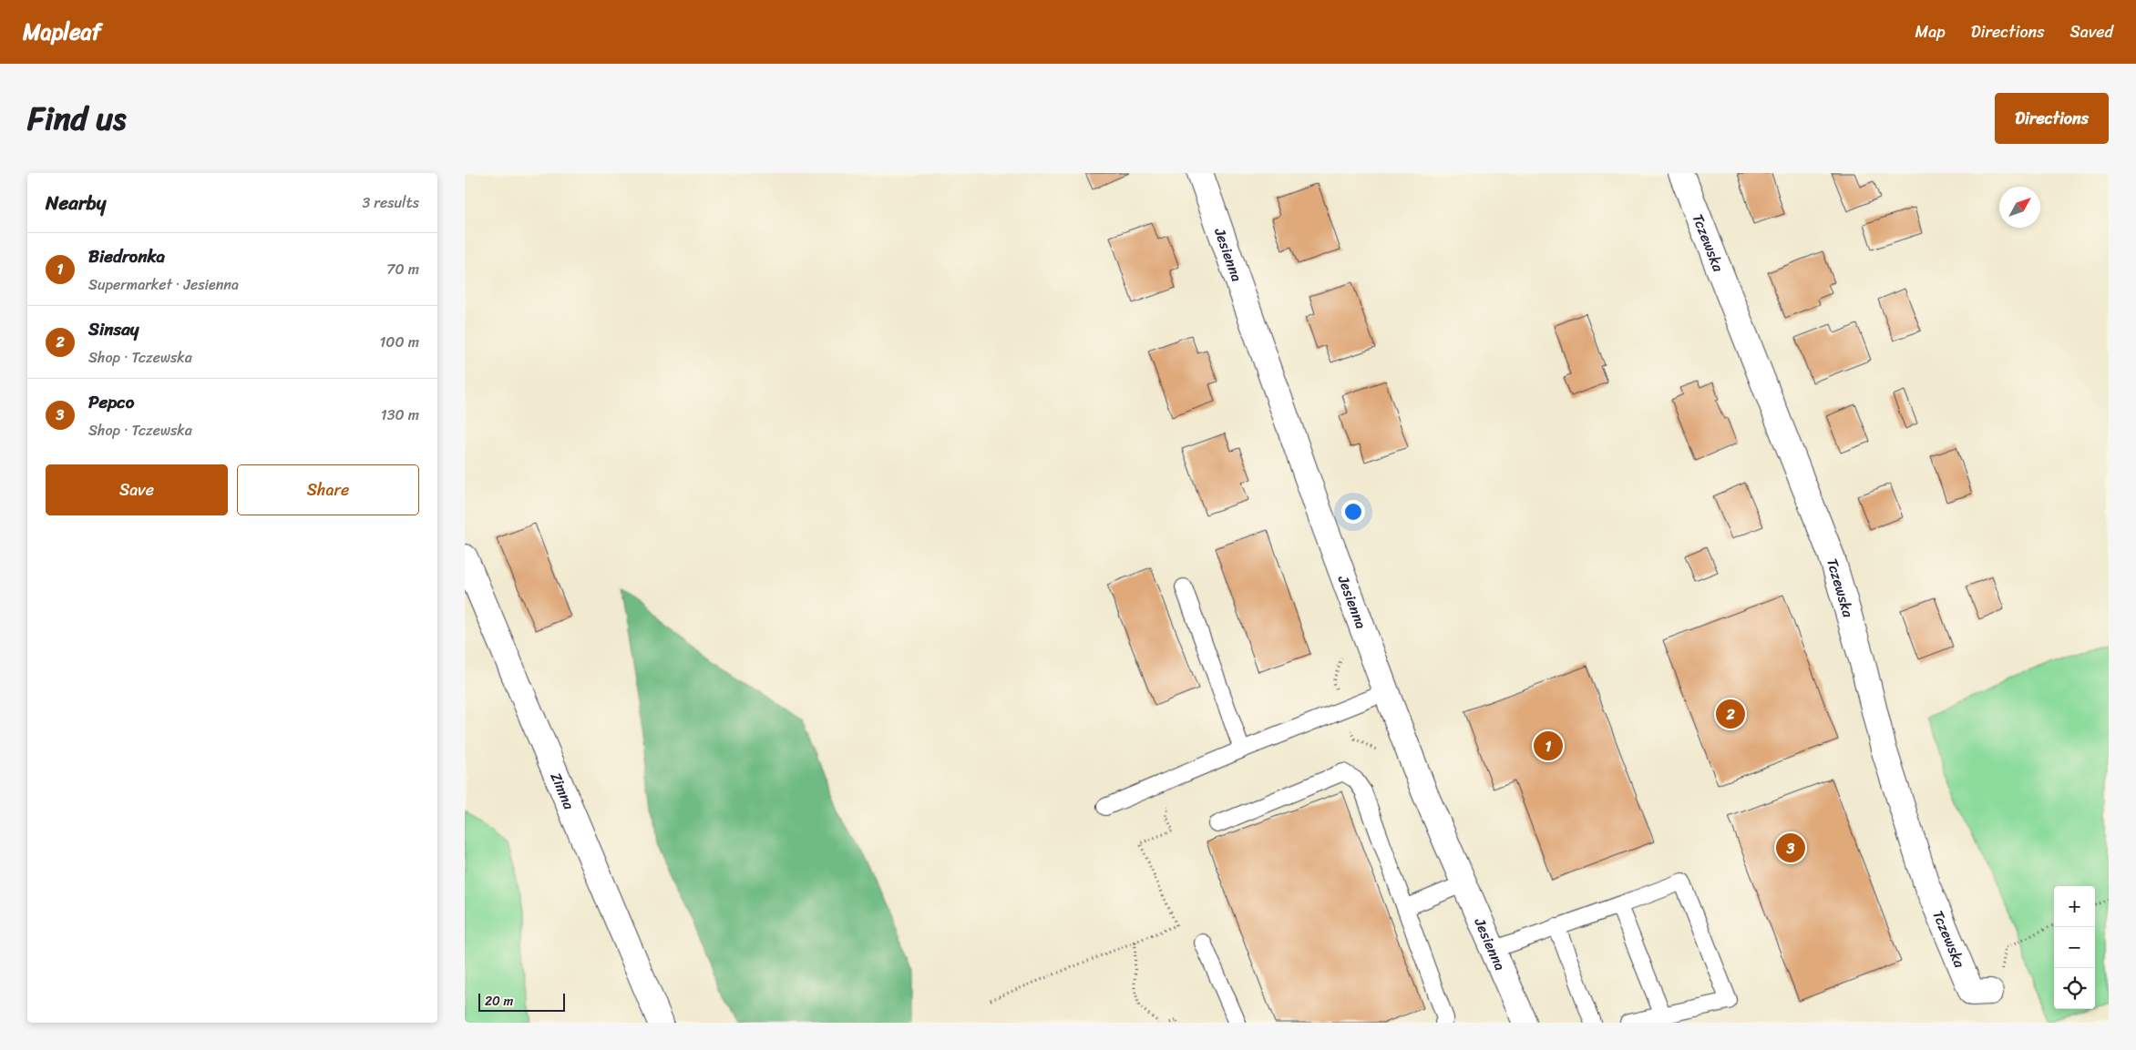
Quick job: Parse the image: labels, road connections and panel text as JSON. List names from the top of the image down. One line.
{"streets":{"street":["Tczewska","Jesienna","Zimna"]},"scale_bar":"20 m","north":"top right","page":{"header":"Mapleaf","nav":["Map","Directions","Saved"],"title":"Find us","buttons":["Directions",["Save","Share"]],"heading":["Nearby","3 results"],"list":[{"mark":"1","name":"Biedronka","note":"Supermarket · Jesienna","value":"70 m"},{"mark":"2","name":"Sinsay","note":"Shop · Tczewska","value":"100 m"},{"mark":"3","name":"Pepco","note":"Shop · Tczewska","value":"130 m"}],"pins":["2","1","3"],"map_buttons":["+","−"],"scale":"20 m"}}
